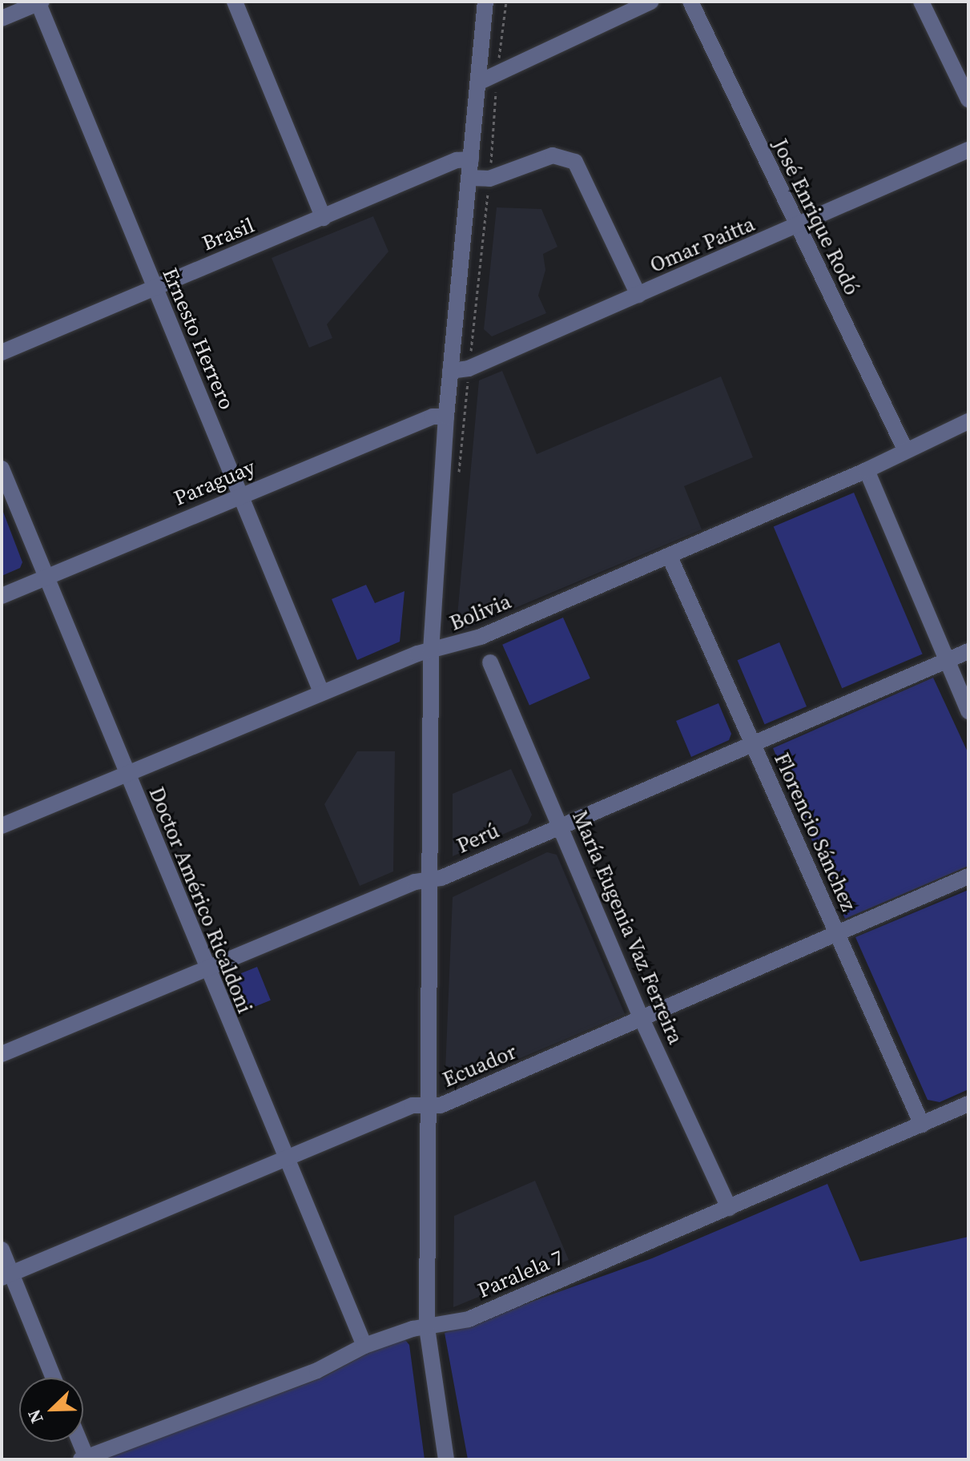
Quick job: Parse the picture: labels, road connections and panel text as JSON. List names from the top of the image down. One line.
{"streets":{"street":["José Enrique Rodó","Brasil","Omar Paitta","Ernesto Herrero","Paraguay","Bolivia","Florencio Sánchez","Perú","Doctor Américo Ricaldoni","María Eugenia Vaz Ferreira","Ecuador","Paralela 7"]},"crossings":[["José Enrique Rodó","Omar Paitta"],["José Enrique Rodó","Bolivia"],["Brasil","Ernesto Herrero"],["Ernesto Herrero","Paraguay"],["Ernesto Herrero","Bolivia"],["Paraguay","Doctor Américo Ricaldoni"],["Bolivia","Florencio Sánchez"],["Bolivia","Doctor Américo Ricaldoni"],["Florencio Sánchez","Perú"],["Florencio Sánchez","Ecuador"],["Florencio Sánchez","Paralela 7"],["Perú","Doctor Américo Ricaldoni"],["Perú","María Eugenia Vaz Ferreira"],["Doctor Américo Ricaldoni","Ecuador"],["Doctor Américo Ricaldoni","Paralela 7"],["María Eugenia Vaz Ferreira","Ecuador"],["María Eugenia Vaz Ferreira","Paralela 7"]],"north":"bottom left"}
